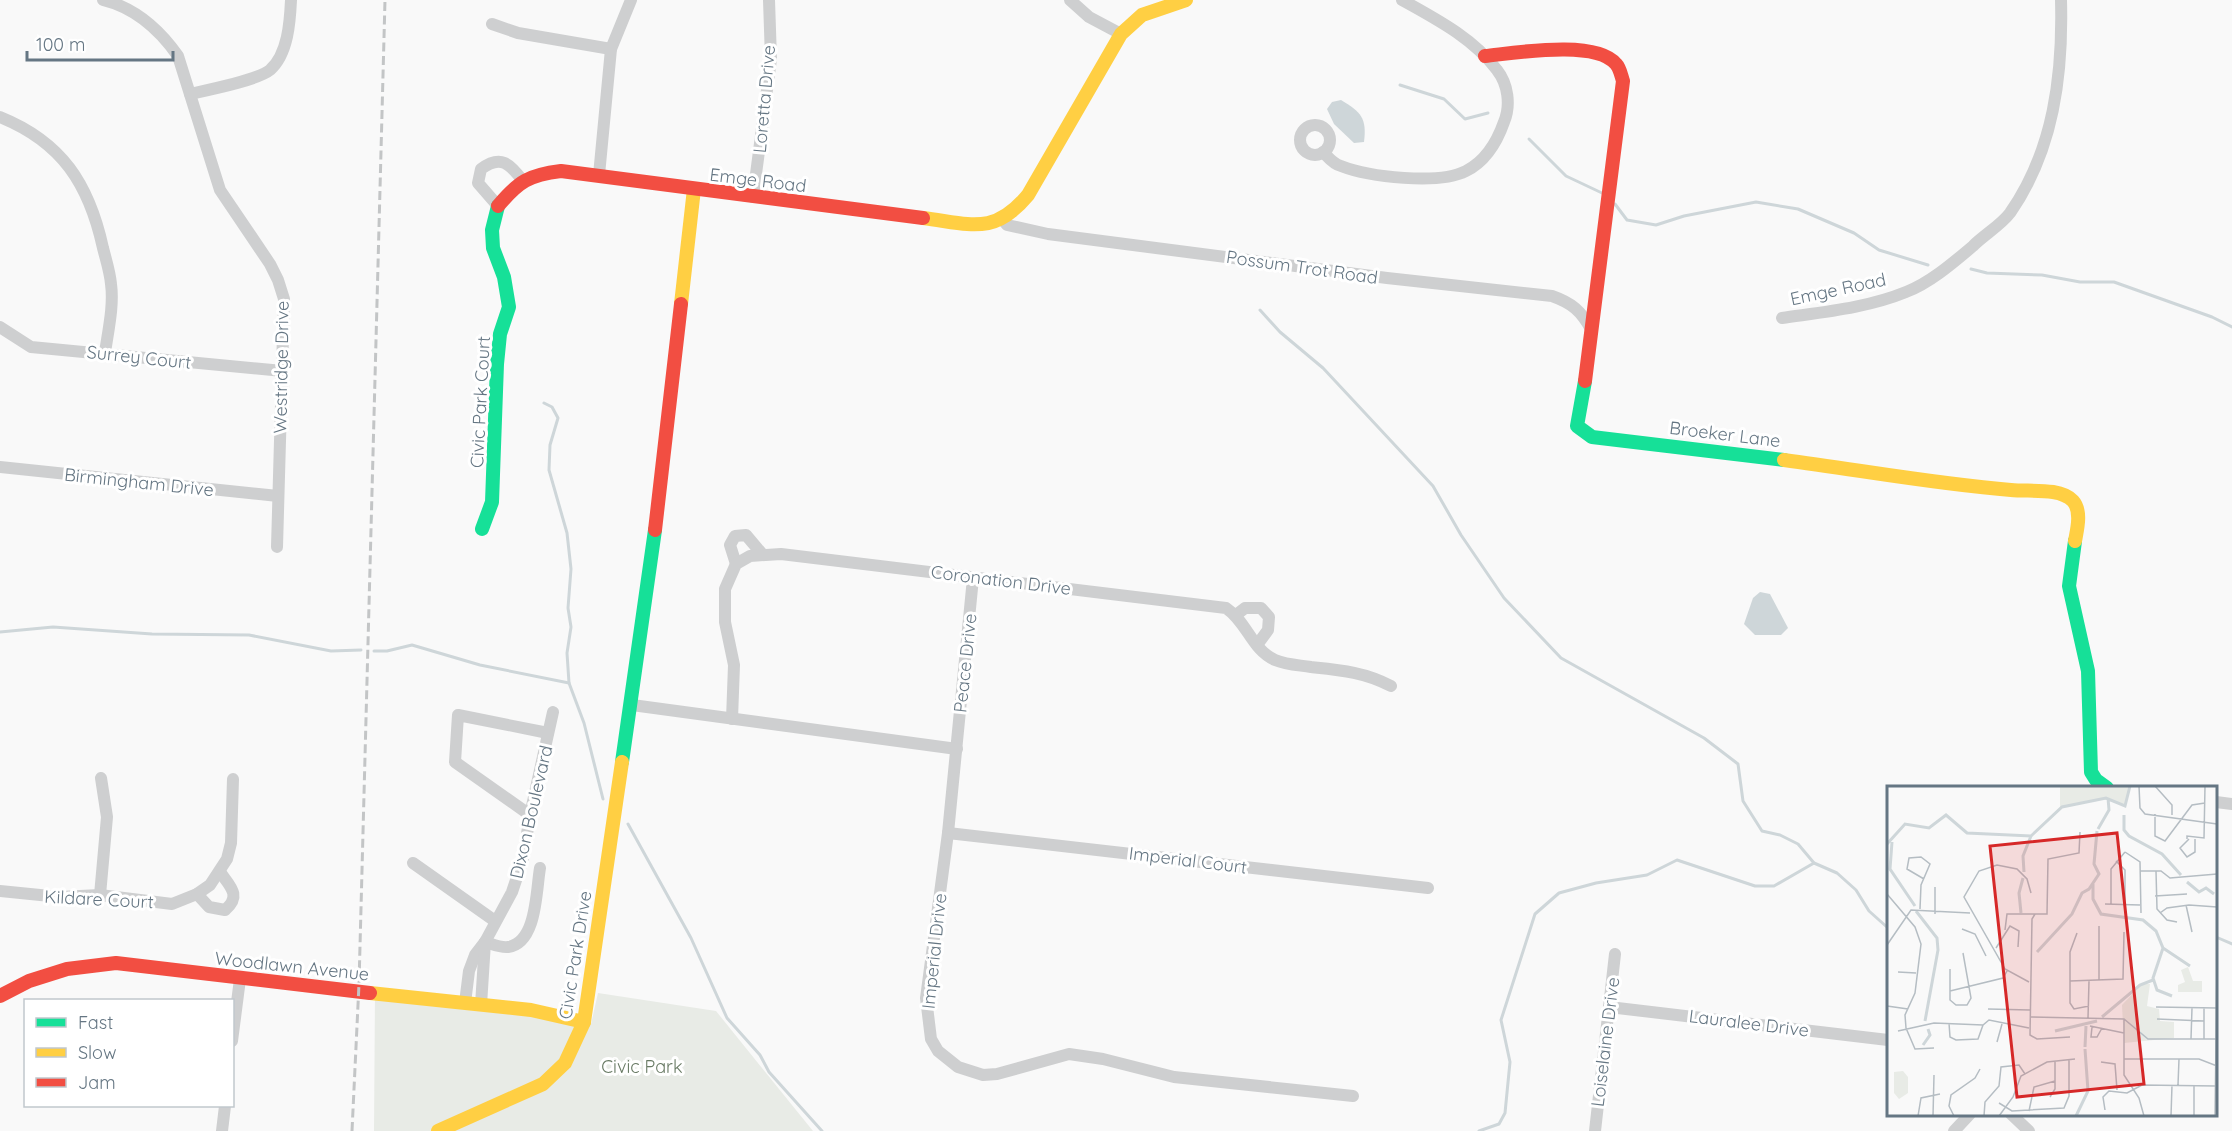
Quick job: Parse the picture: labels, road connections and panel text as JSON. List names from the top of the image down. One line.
{"streets":{"street":["Loretta Drive","Emge Road","Possum Trot Road","Surrey Court","Westridge Drive","Civic Park Court","Broeker Lane","Birmingham Drive","Coronation Drive","Peace Drive","Dixon Boulevard","Imperial Court","Kildare Court","Imperial Drive","Civic Park Drive","Woodlawn Avenue","Lauralee Drive","Loiselaine Drive"]},"crossings":[["Loretta Drive","Emge Road"],["Emge Road","Possum Trot Road"],["Emge Road","Civic Park Drive"],["Possum Trot Road","Broeker Lane"],["Surrey Court","Westridge Drive"],["Westridge Drive","Birmingham Drive"],["Coronation Drive","Peace Drive"],["Peace Drive","Imperial Drive"],["Dixon Boulevard","Woodlawn Avenue"],["Imperial Court","Imperial Drive"],["Civic Park Drive","Woodlawn Avenue"],["Lauralee Drive","Loiselaine Drive"]],"parks":["Civic Park"],"legend":["Fast","Slow","Jam"],"scale_bar":"100 m"}
